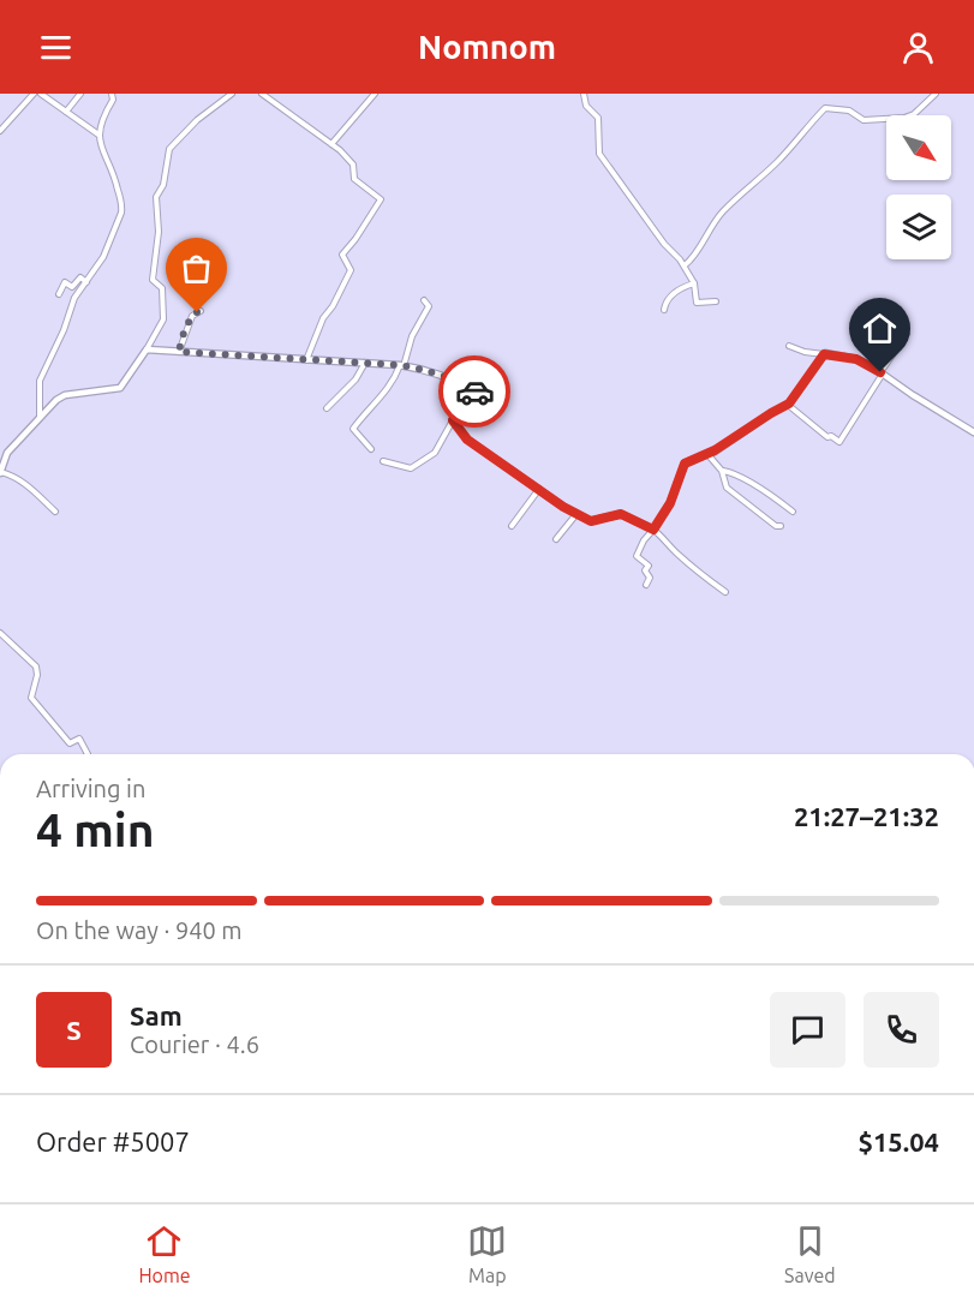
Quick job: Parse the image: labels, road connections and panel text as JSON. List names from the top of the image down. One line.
{"north":"bottom right","page":{"header":"Nomnom","heading":["4 min","Arriving in","21:27–21:32"],"panel":["Sam","Courier · 4.6","Order #5007","$15.04"],"bar":"On the way · 940 m","round":"S","tabs":["Home","Map","Saved"]}}
